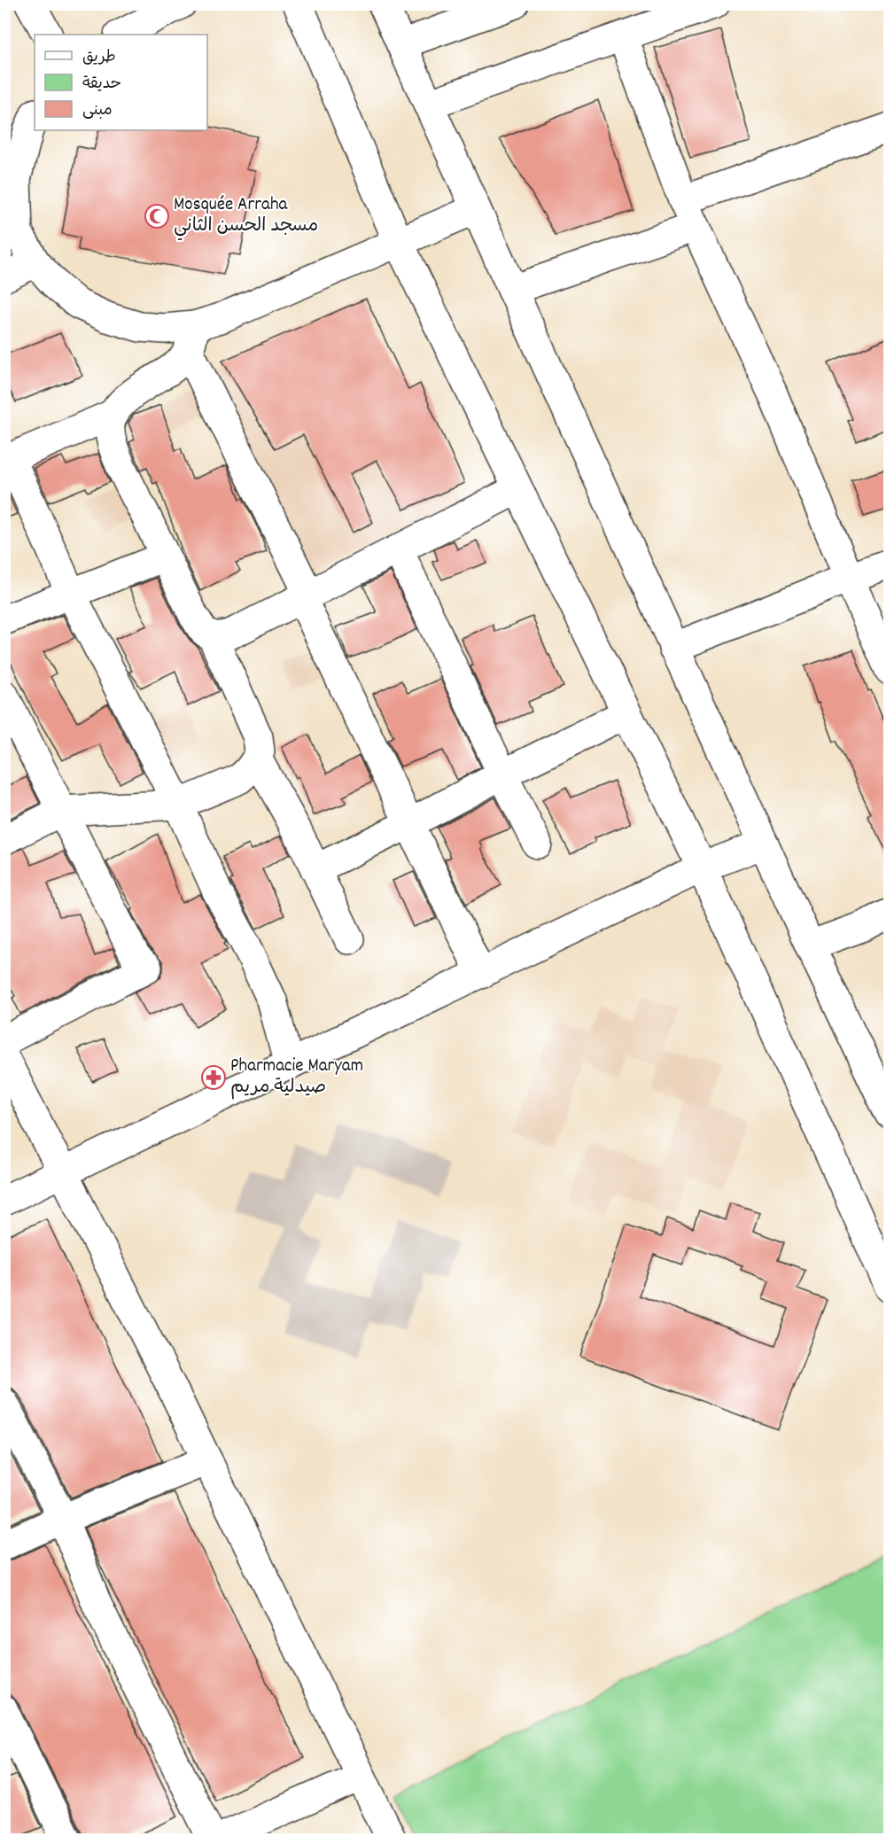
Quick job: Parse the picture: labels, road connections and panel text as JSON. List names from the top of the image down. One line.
{"places":{"mosque":["Mosquée Arraha مسجد الحسن الثاني"],"pharmacy":["Pharmacie Maryam صيدلية مريم"]},"legend":["طريق","حديقة","مبنى"]}
